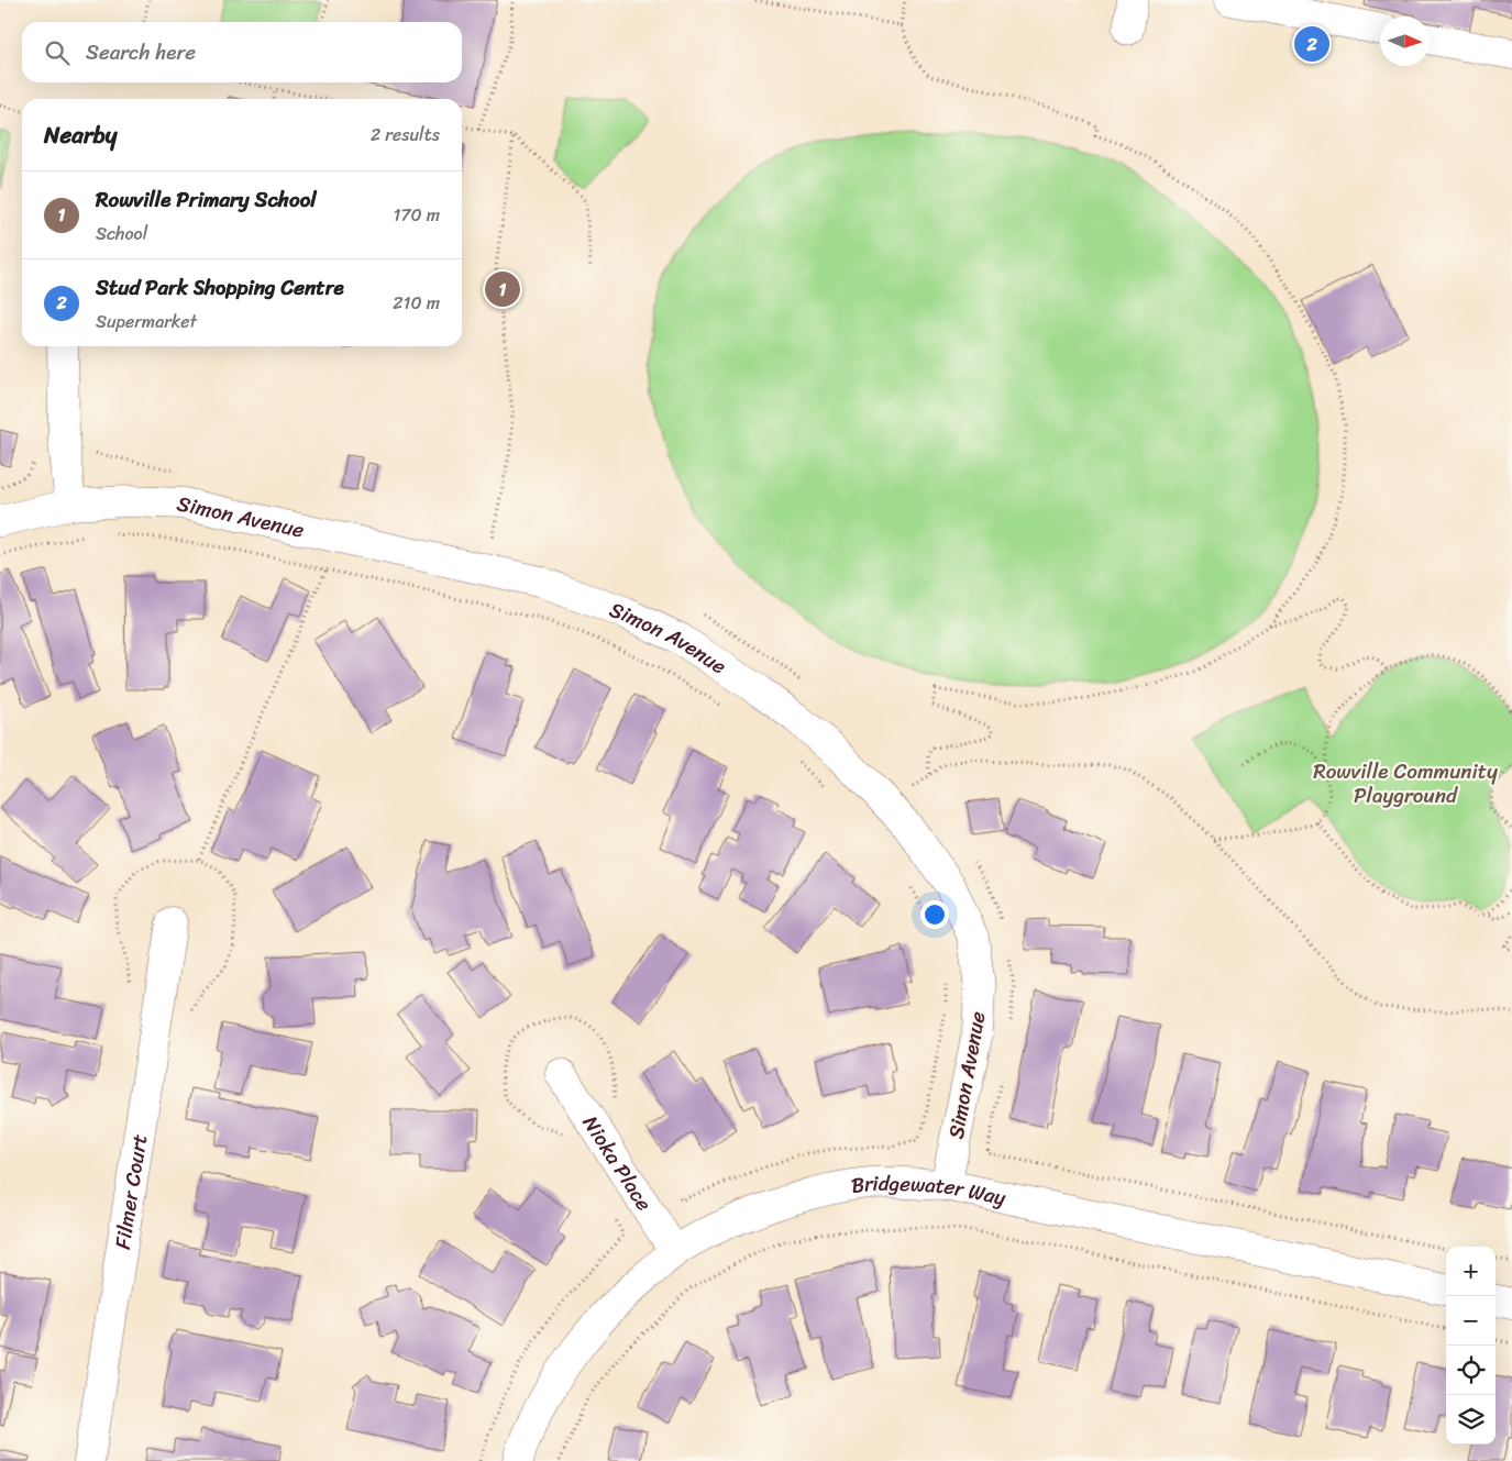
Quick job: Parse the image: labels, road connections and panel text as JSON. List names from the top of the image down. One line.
{"streets":{"street":["Simon Avenue","Nioka Place","Filmer Court","Bridgewater Way"]},"crossings":[["Simon Avenue","Bridgewater Way"],["Nioka Place","Bridgewater Way"]],"parks":["Rowville Community Playground"],"north":"right","page":{"search":"Search here","pins":["2","1"],"heading":["Nearby","2 results"],"list":[{"mark":"1","name":"Rowville Primary School","note":"School","value":"170 m"},{"mark":"2","name":"Stud Park Shopping Centre","note":"Supermarket","value":"210 m"}],"map_buttons":["+","−"]}}
